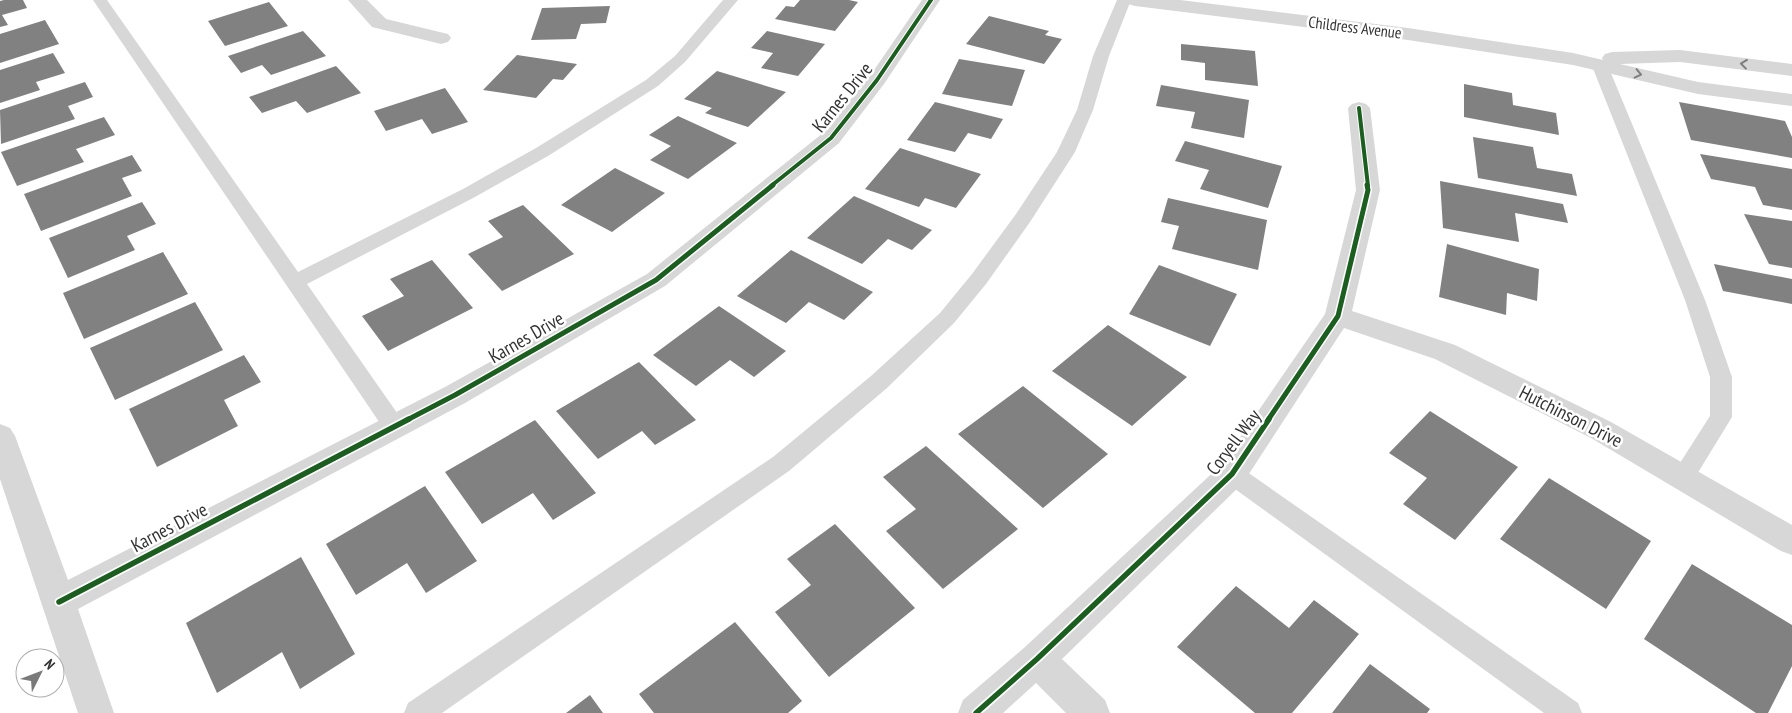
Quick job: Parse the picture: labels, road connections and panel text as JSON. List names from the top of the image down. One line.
{"streets":{"street":["Childress Avenue","Karnes Drive","Hutchinson Drive","Coryell Way"]},"crossings":[["Hutchinson Drive","Coryell Way"]],"north":"top right"}
